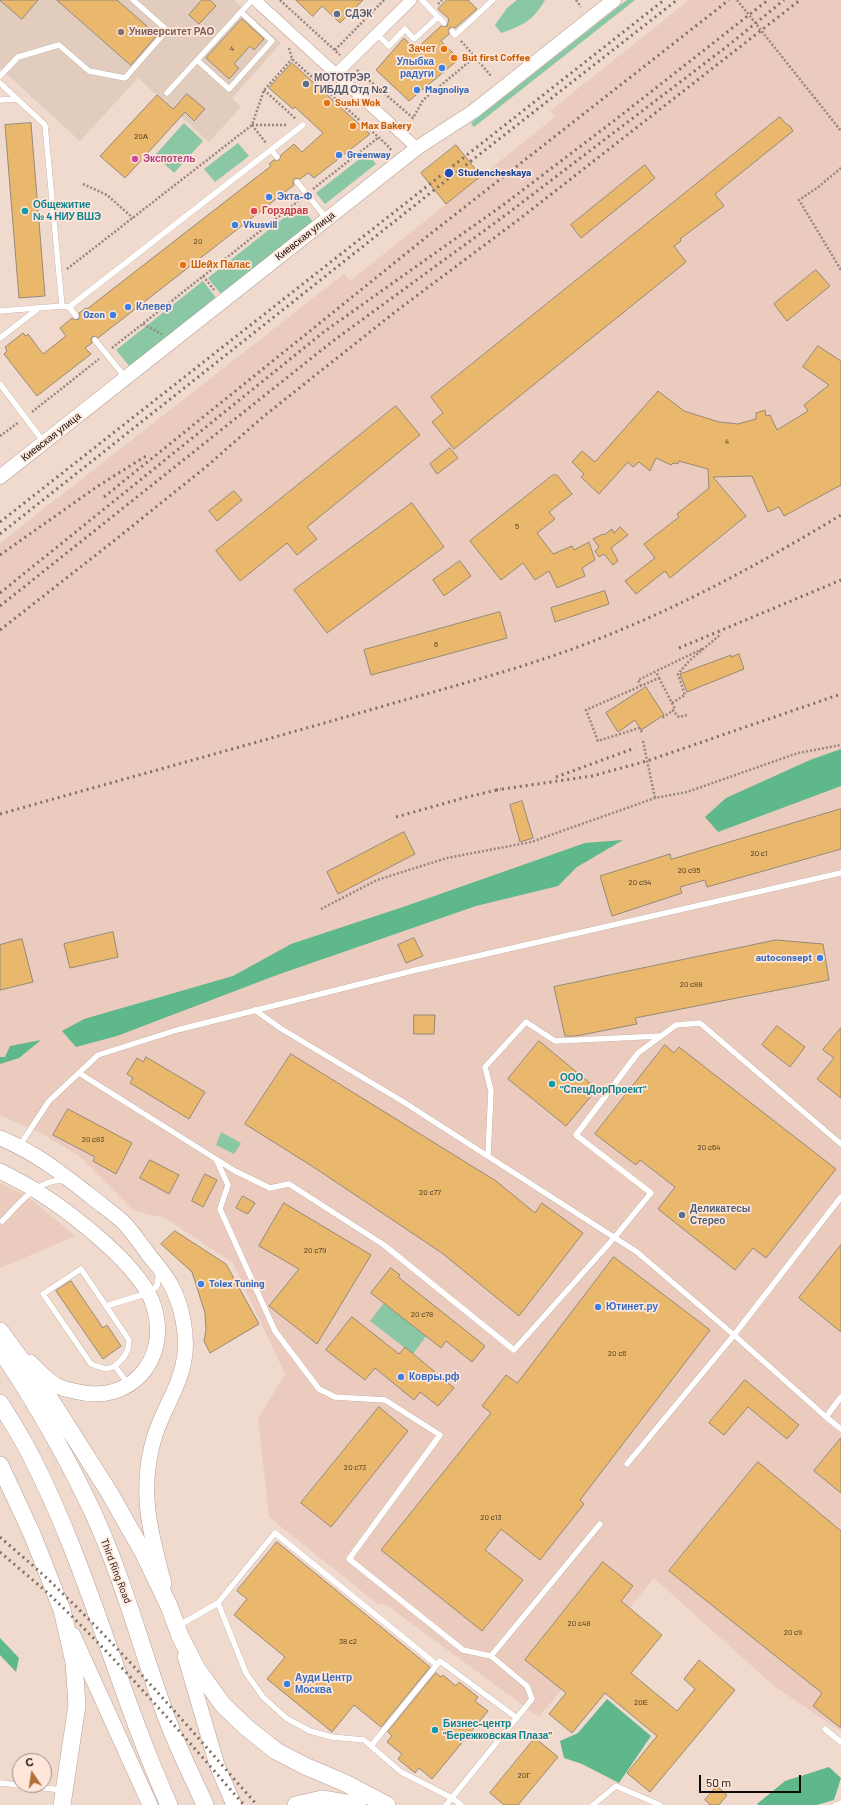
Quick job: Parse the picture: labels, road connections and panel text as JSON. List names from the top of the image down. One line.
{"streets":{"main road":["Third Ring Road"],"street":["Киевская улица"]},"places":["СДЭК","Университет РАО","Зачет","But first Coffee","Улыбка радуги","МОТОТРЭР ГИБДД Отд №2","Magnoliya","Sushi Wok","Max Bakery","Greenway","Экспотель","Studencheskaya","Экта-Ф","Общежитие № 4 НИУ ВШЭ","Горздрав","Vkusvill","Шейх Палас","Клевер","Ozon","autoconsept","ООО \"СпецДорПроект\"","Деликатесы Стерео","Tolex Tuning","Ютинет.ру","Ковры.рф","Ауди Центр Москва","Бизнес-центр \"Бережковская Плаза\""],"house_numbers":["4","20А","20","4","5","6","20 с1","20 с95","20 с94","20 с88","20 с83","20 с64","20 с77","20 с79","20 с78","20 с6","20 с73","20 с13","20 с48","20 с9","38 с2","20Е","20Г"],"scale_bar":"50 m","north":"top"}
